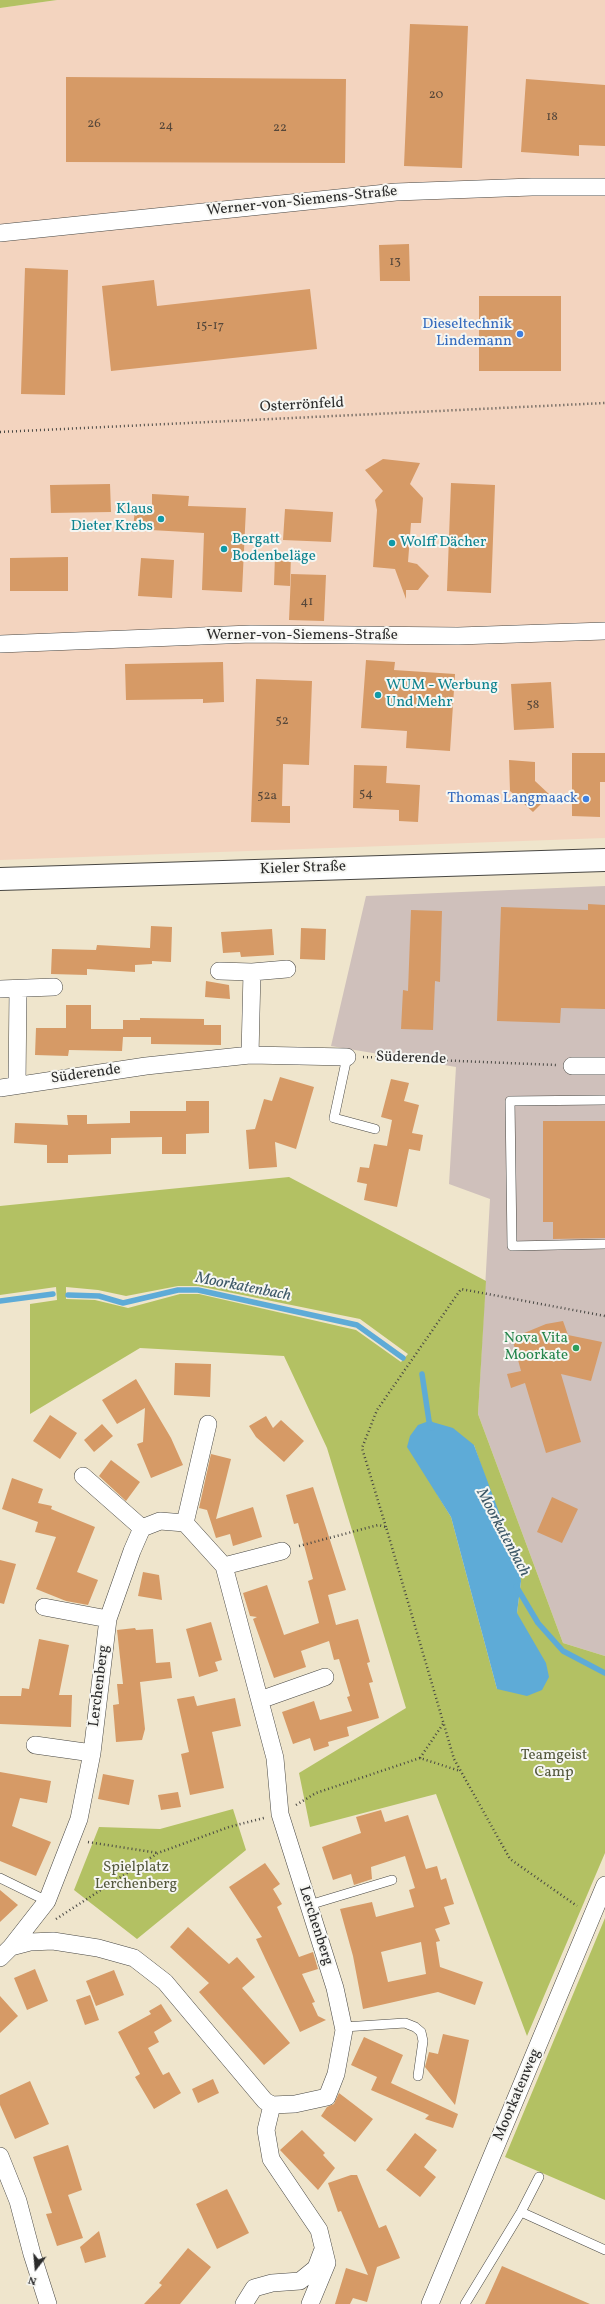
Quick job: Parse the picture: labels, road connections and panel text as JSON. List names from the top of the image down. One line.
{"streets":{"street":["Werner-von-Siemens-Straße","Kieler Straße","Süderende","Lerchenberg","Moorkatenweg"],"path":["Osterrönfeld"]},"water":["Moorkatenbach"],"parks":["Teamgeist Camp","Spielplatz Lerchenberg"],"places":["Dieseltechnik Lindemann","Klaus Dieter Krebs","Wolff Dächer","Bergatt Bodenbeläge","WUM - Werbung Und Mehr","Thomas Langmaack","Nova Vita Moorkate"],"house_numbers":["20","18","26","24","22","13","15-17","41","58","52","54","52a"],"north":"bottom"}
